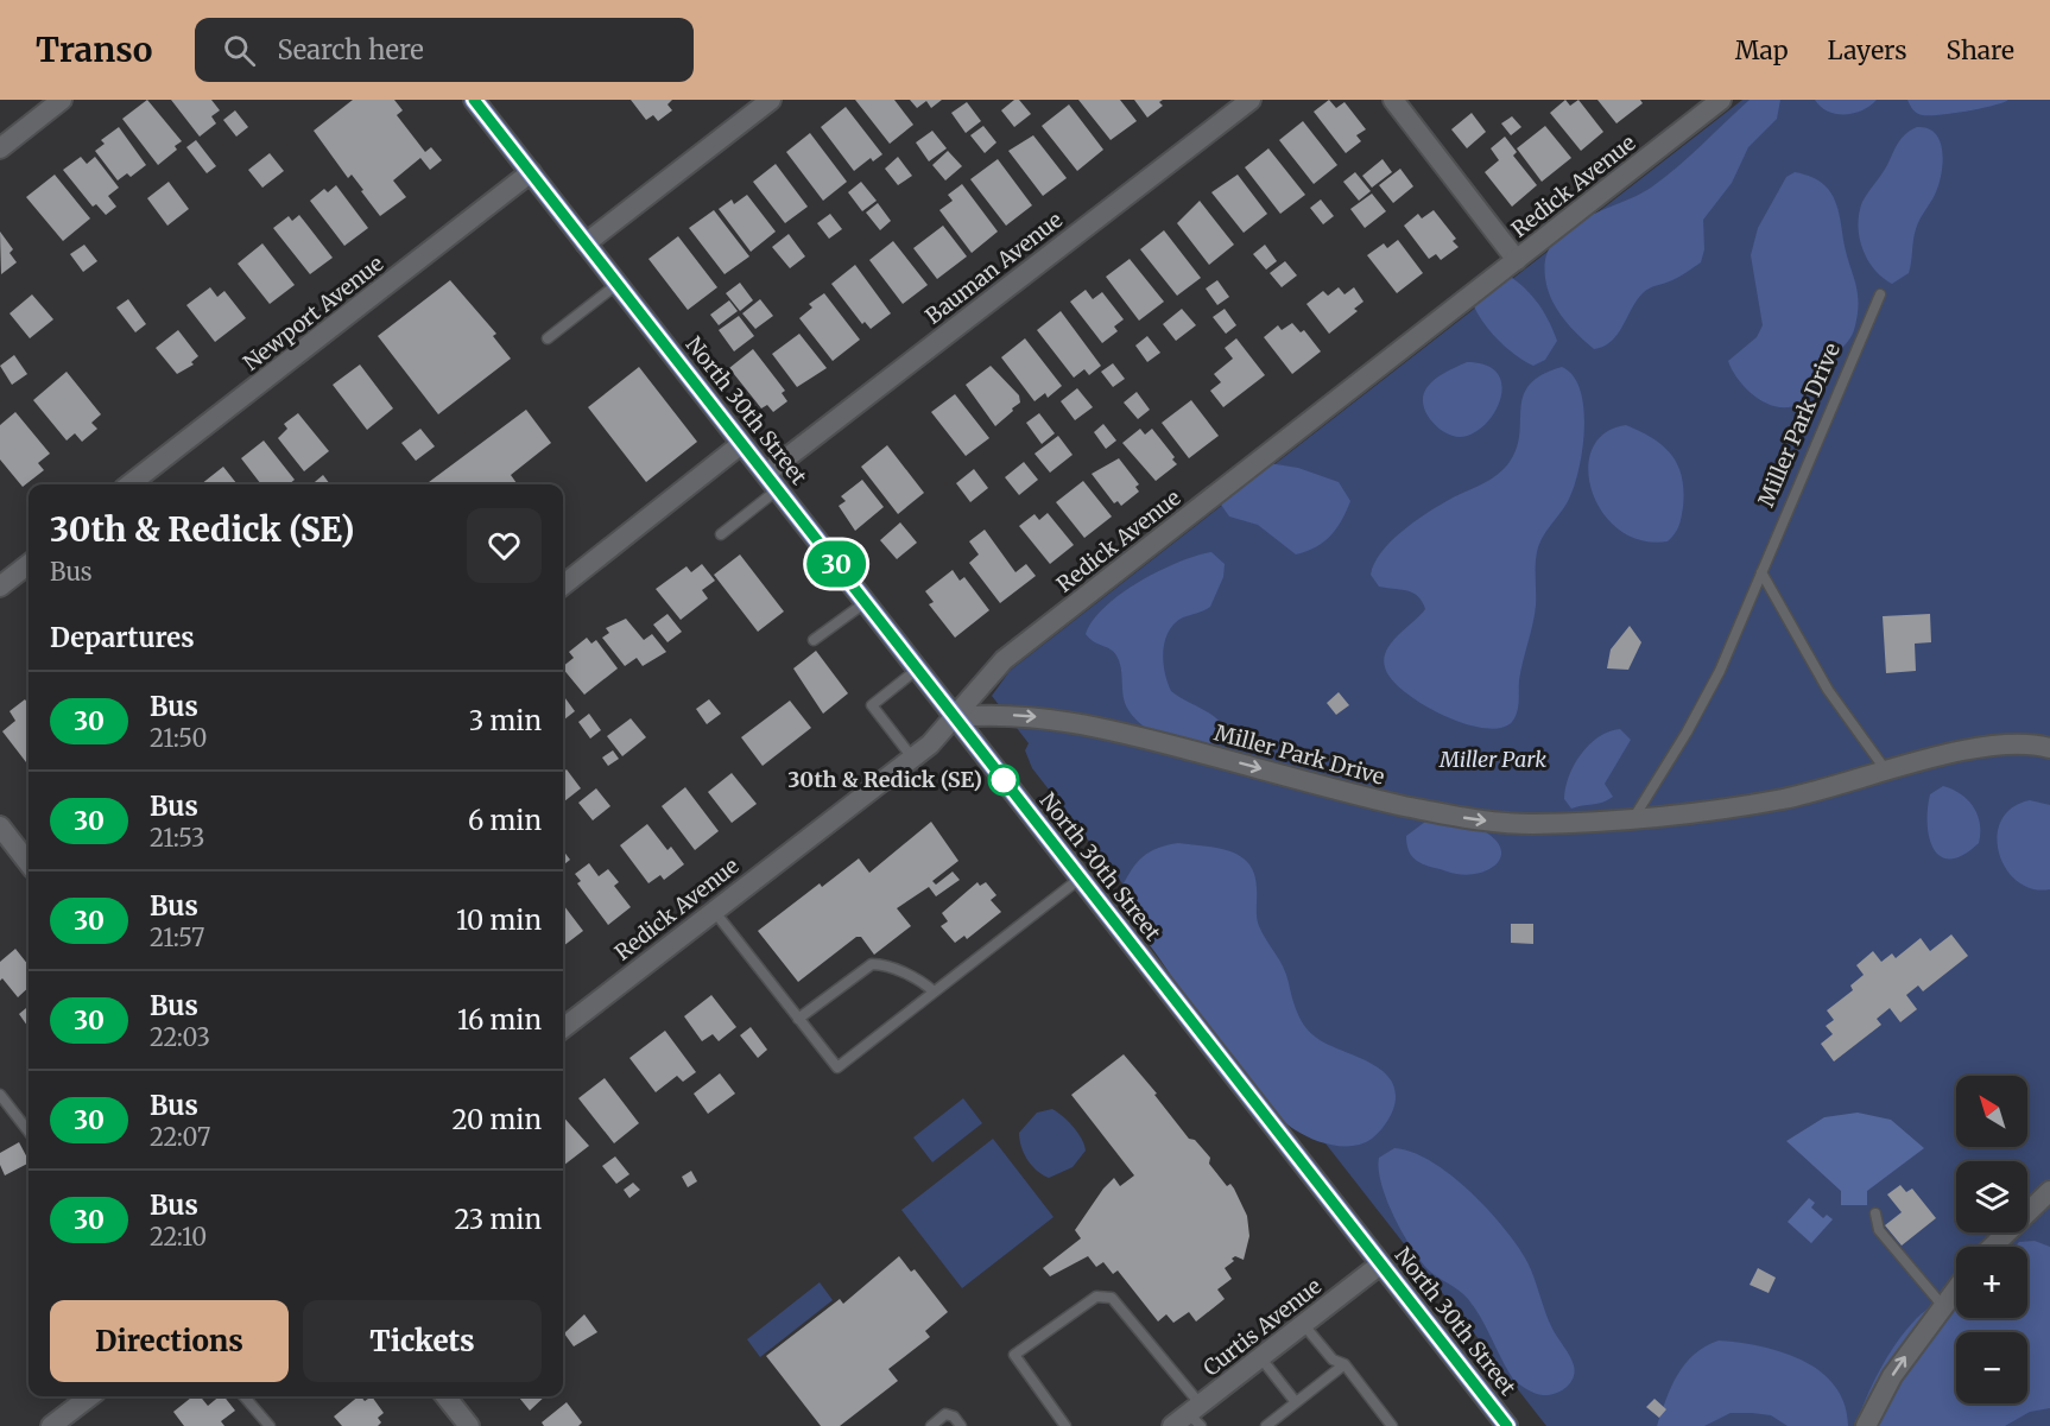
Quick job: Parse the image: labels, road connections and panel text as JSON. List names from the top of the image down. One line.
{"streets":{"highway":["North 30th Street"],"street":["Redick Avenue","Bauman Avenue","Newport Avenue","Miller Park Drive","Curtis Avenue"]},"crossings":[["Redick Avenue","North 30th Street"],["Redick Avenue","Miller Park Drive"],["Bauman Avenue","North 30th Street"],["Newport Avenue","North 30th Street"],["North 30th Street","Miller Park Drive"],["North 30th Street","Curtis Avenue"]],"one_way":["Miller Park Drive"],"parks":["Miller Park"],"places":["30th & Redick (SE)"],"lines":["bus line 30"],"north":"top left","page":{"header":"Transo","search":"Search here","nav":["Map","Layers","Share"],"on_map":"30","heading":[["30th & Redick (SE)","Bus"],"Departures"],"list":[{"mark":"30","name":"Bus","note":"21:50","value":"3 min"},{"mark":"30","name":"Bus","note":"21:53","value":"6 min"},{"mark":"30","name":"Bus","note":"21:57","value":"10 min"},{"mark":"30","name":"Bus","note":"22:03","value":"16 min"},{"mark":"30","name":"Bus","note":"22:07","value":"20 min"},{"mark":"30","name":"Bus","note":"22:10","value":"23 min"}],"map_buttons":["+","−"],"buttons":["Directions","Tickets"]}}
